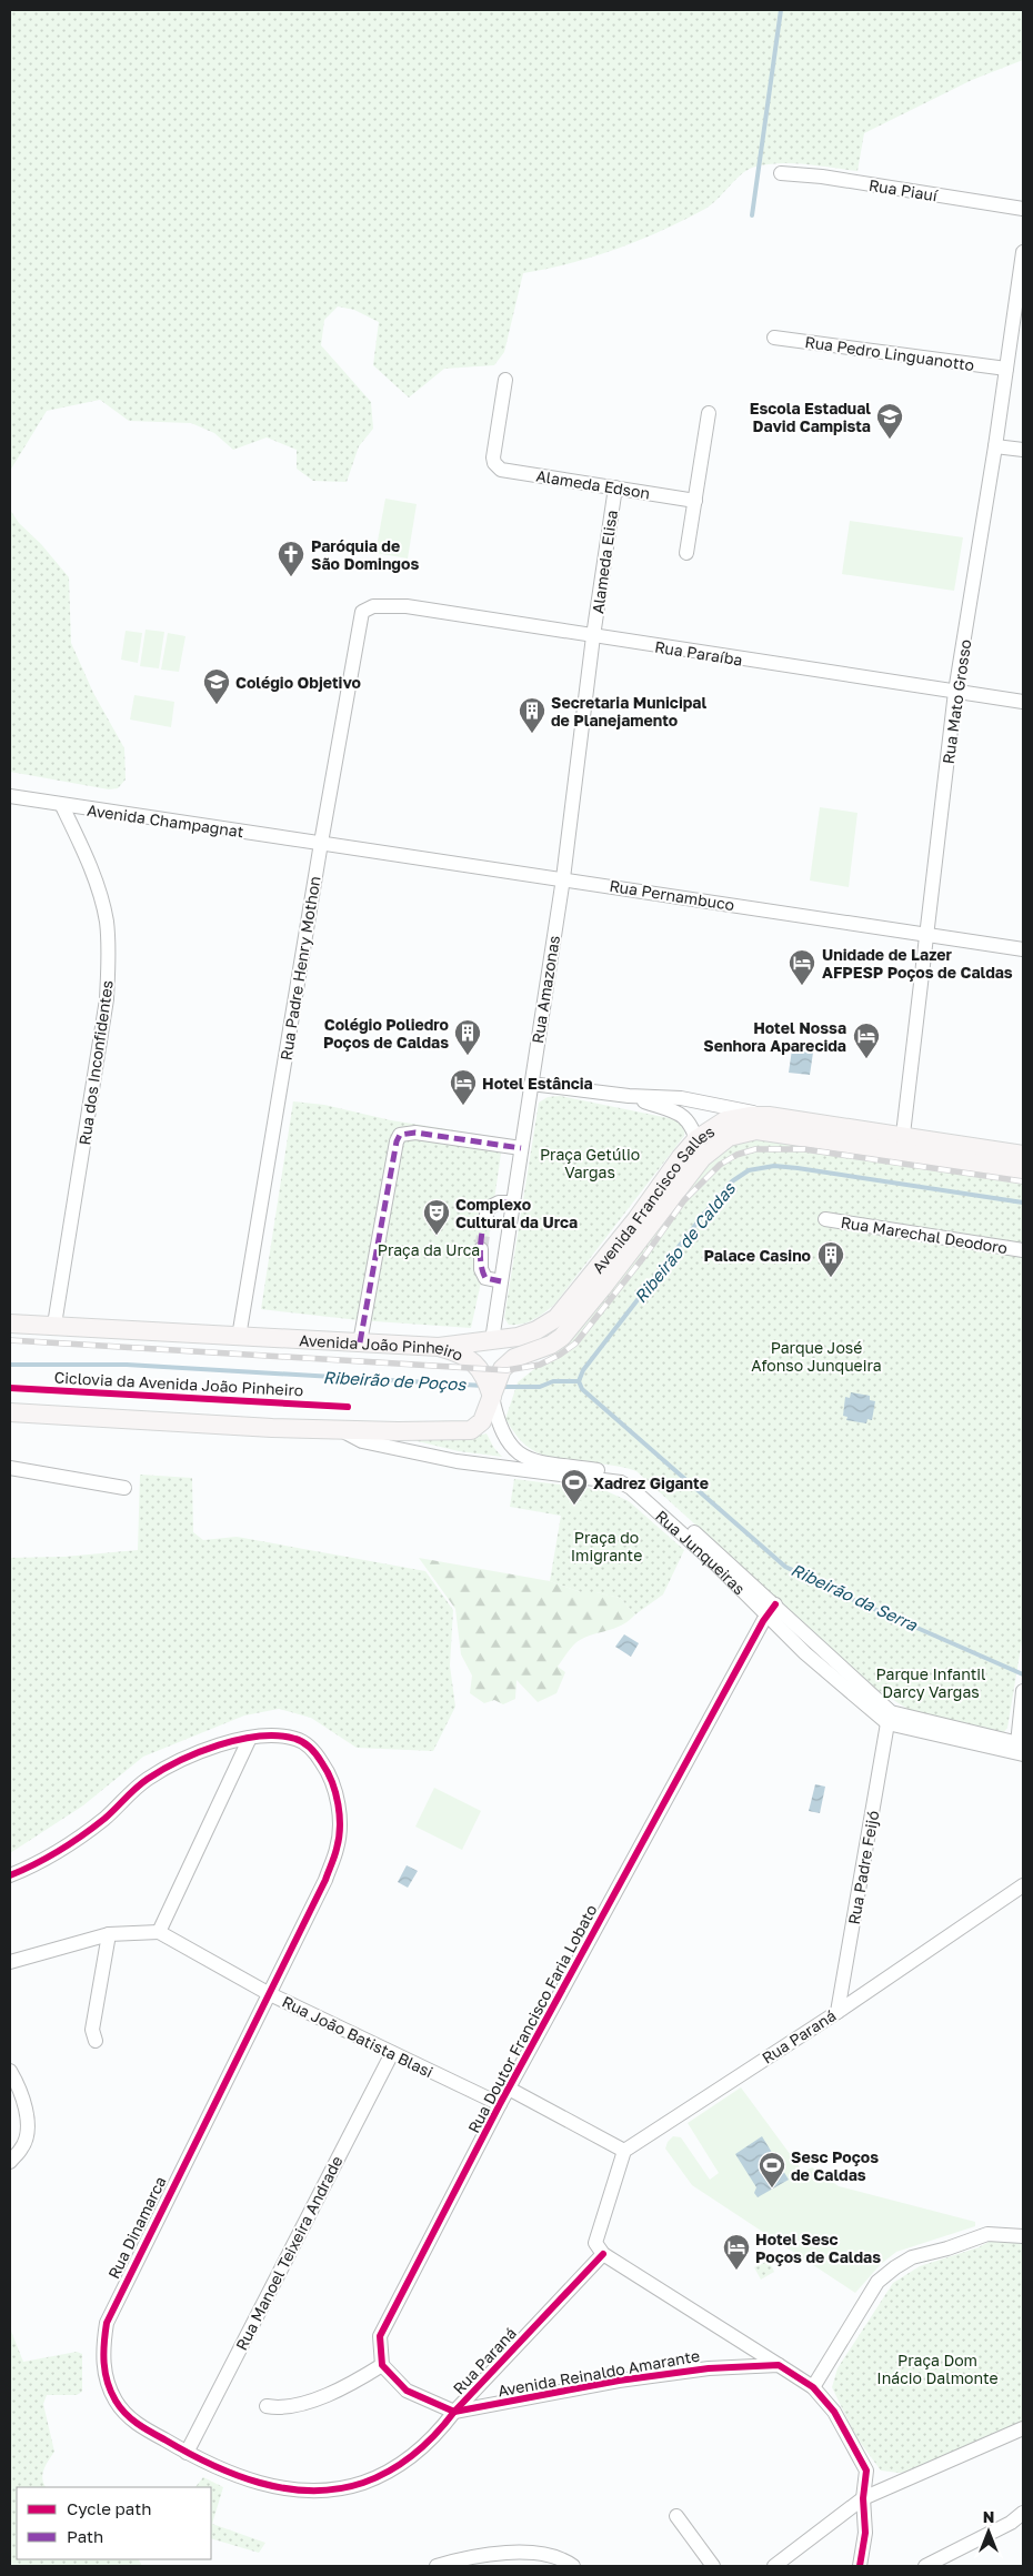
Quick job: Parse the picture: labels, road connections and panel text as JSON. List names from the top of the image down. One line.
{"streets":{"main road":["Avenida Francisco Salles","Avenida João Pinheiro"],"street":["Rua Piauí","Rua Pedro Linguanotto","Alameda Edson","Alameda Elisa","Rua Paraíba","Rua Mato Grosso","Avenida Champagnat","Rua Pernambuco","Rua Padre Henry Mothon","Rua Amazonas","Rua dos Inconfidentes","Rua Marechal Deodoro","Rua Junqueiras","Rua Padre Feijó","Rua Doutor Francisco Faria Lobato","Rua João Batista Blasi","Rua Paraná","Rua Dinamarca","Rua Manoel Teixeira Andrade","Avenida Reinaldo Amarante"],"cycle path":["Ciclovia da Avenida João Pinheiro"]},"crossings":[["Rua Pedro Linguanotto","Rua Mato Grosso"],["Alameda Edson","Alameda Elisa"],["Alameda Elisa","Rua Paraíba"],["Alameda Elisa","Rua Amazonas"],["Rua Paraíba","Rua Mato Grosso"],["Rua Paraíba","Rua Padre Henry Mothon"],["Rua Paraíba","Rua Amazonas"],["Rua Mato Grosso","Rua Pernambuco"],["Rua Mato Grosso","Avenida Francisco Salles"],["Avenida Champagnat","Rua Pernambuco"],["Avenida Champagnat","Rua Padre Henry Mothon"],["Avenida Champagnat","Rua dos Inconfidentes"],["Rua Pernambuco","Rua Padre Henry Mothon"],["Rua Pernambuco","Rua Amazonas"],["Rua Padre Henry Mothon","Avenida João Pinheiro"],["Rua Amazonas","Avenida Francisco Salles"],["Rua dos Inconfidentes","Avenida João Pinheiro"],["Avenida Francisco Salles","Avenida João Pinheiro"],["Avenida Francisco Salles","Rua Junqueiras"],["Avenida João Pinheiro","Rua Junqueiras"],["Rua Junqueiras","Rua Padre Feijó"],["Rua Junqueiras","Rua Doutor Francisco Faria Lobato"],["Rua Padre Feijó","Rua Paraná"],["Rua Doutor Francisco Faria Lobato","Rua João Batista Blasi"],["Rua João Batista Blasi","Rua Dinamarca"],["Rua João Batista Blasi","Rua Manoel Teixeira Andrade"],["Rua Paraná","Rua Dinamarca"],["Rua Paraná","Rua Manoel Teixeira Andrade"],["Rua Paraná","Avenida Reinaldo Amarante"],["Rua Dinamarca","Rua Manoel Teixeira Andrade"]],"water":["Ribeirão de Caldas","Ribeirão de Poços","Ribeirão da Serra"],"parks":["Praça Getúlio Vargas","Praça da Urca","Parque José Afonso Junqueira","Praça do Imigrante","Parque Infantil Darcy Vargas","Praça Dom Inácio Dalmonte"],"places":{"school or university":["Escola Estadual David Campista","Colégio Objetivo"],"church":["Paróquia de São Domingos"],"building":["Secretaria Municipal de Planejamento","Colégio Poliedro Poços de Caldas","Palace Casino"],"hotel":["Unidade de Lazer AFPESP Poços de Caldas","Hotel Nossa Senhora Aparecida","Hotel Estância","Hotel Sesc Poços de Caldas"],"theatre":["Complexo Cultural da Urca"],"sports":["Xadrez Gigante","Sesc Poços de Caldas"]},"legend":["Cycle path","Path"],"north":"top"}
